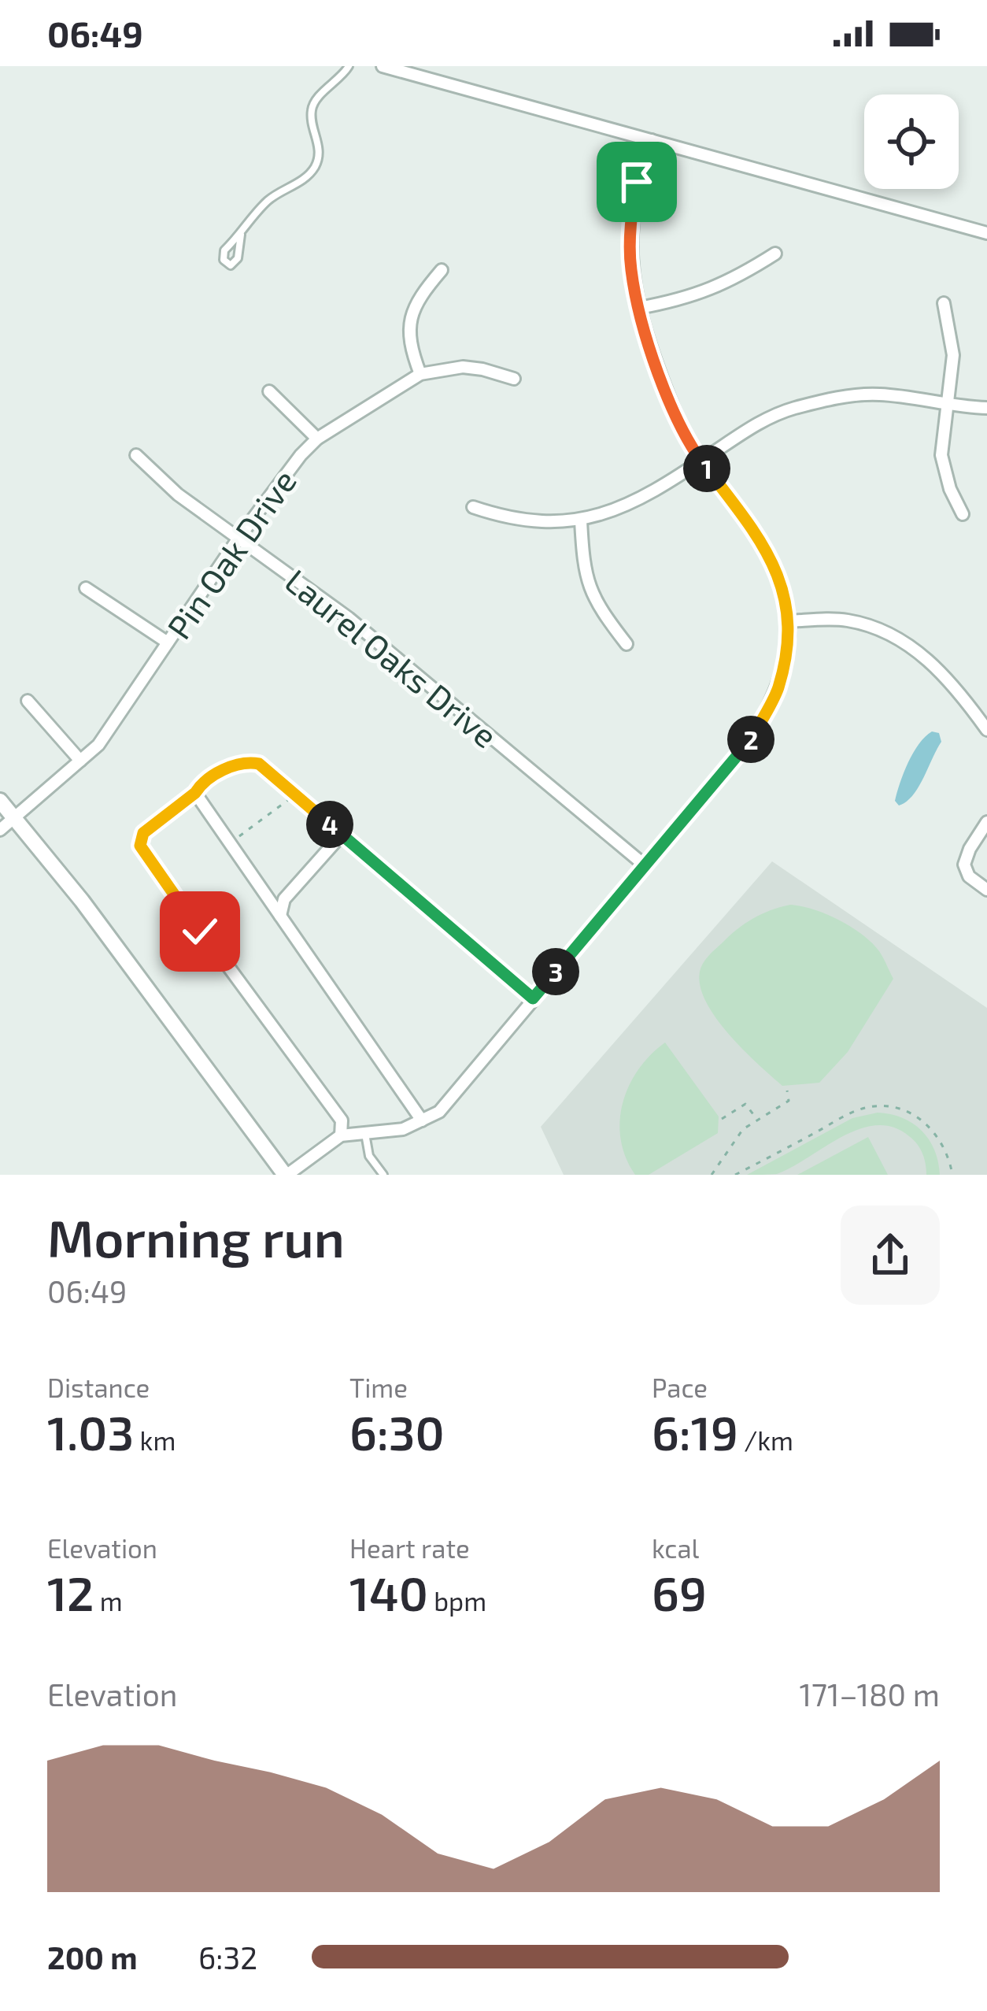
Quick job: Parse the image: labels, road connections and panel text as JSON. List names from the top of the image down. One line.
{"streets":{"street":["Pin Oak Drive","Laurel Oaks Drive"]},"crossings":[["Pin Oak Drive","Laurel Oaks Drive"]],"page":{"status":"06:49","pins":["1","2","4","3"],"heading":["Morning run","06:49"],"stats":[["Distance","1.03 km"],["Time","6:30"],["Pace","6:19 /km"],["Elevation","12 m"],["Heart rate","140 bpm"],["kcal","69"]],"chart":["Elevation","171–180 m"],"list":[{"name":"200 m","note":"6:32"}]}}
